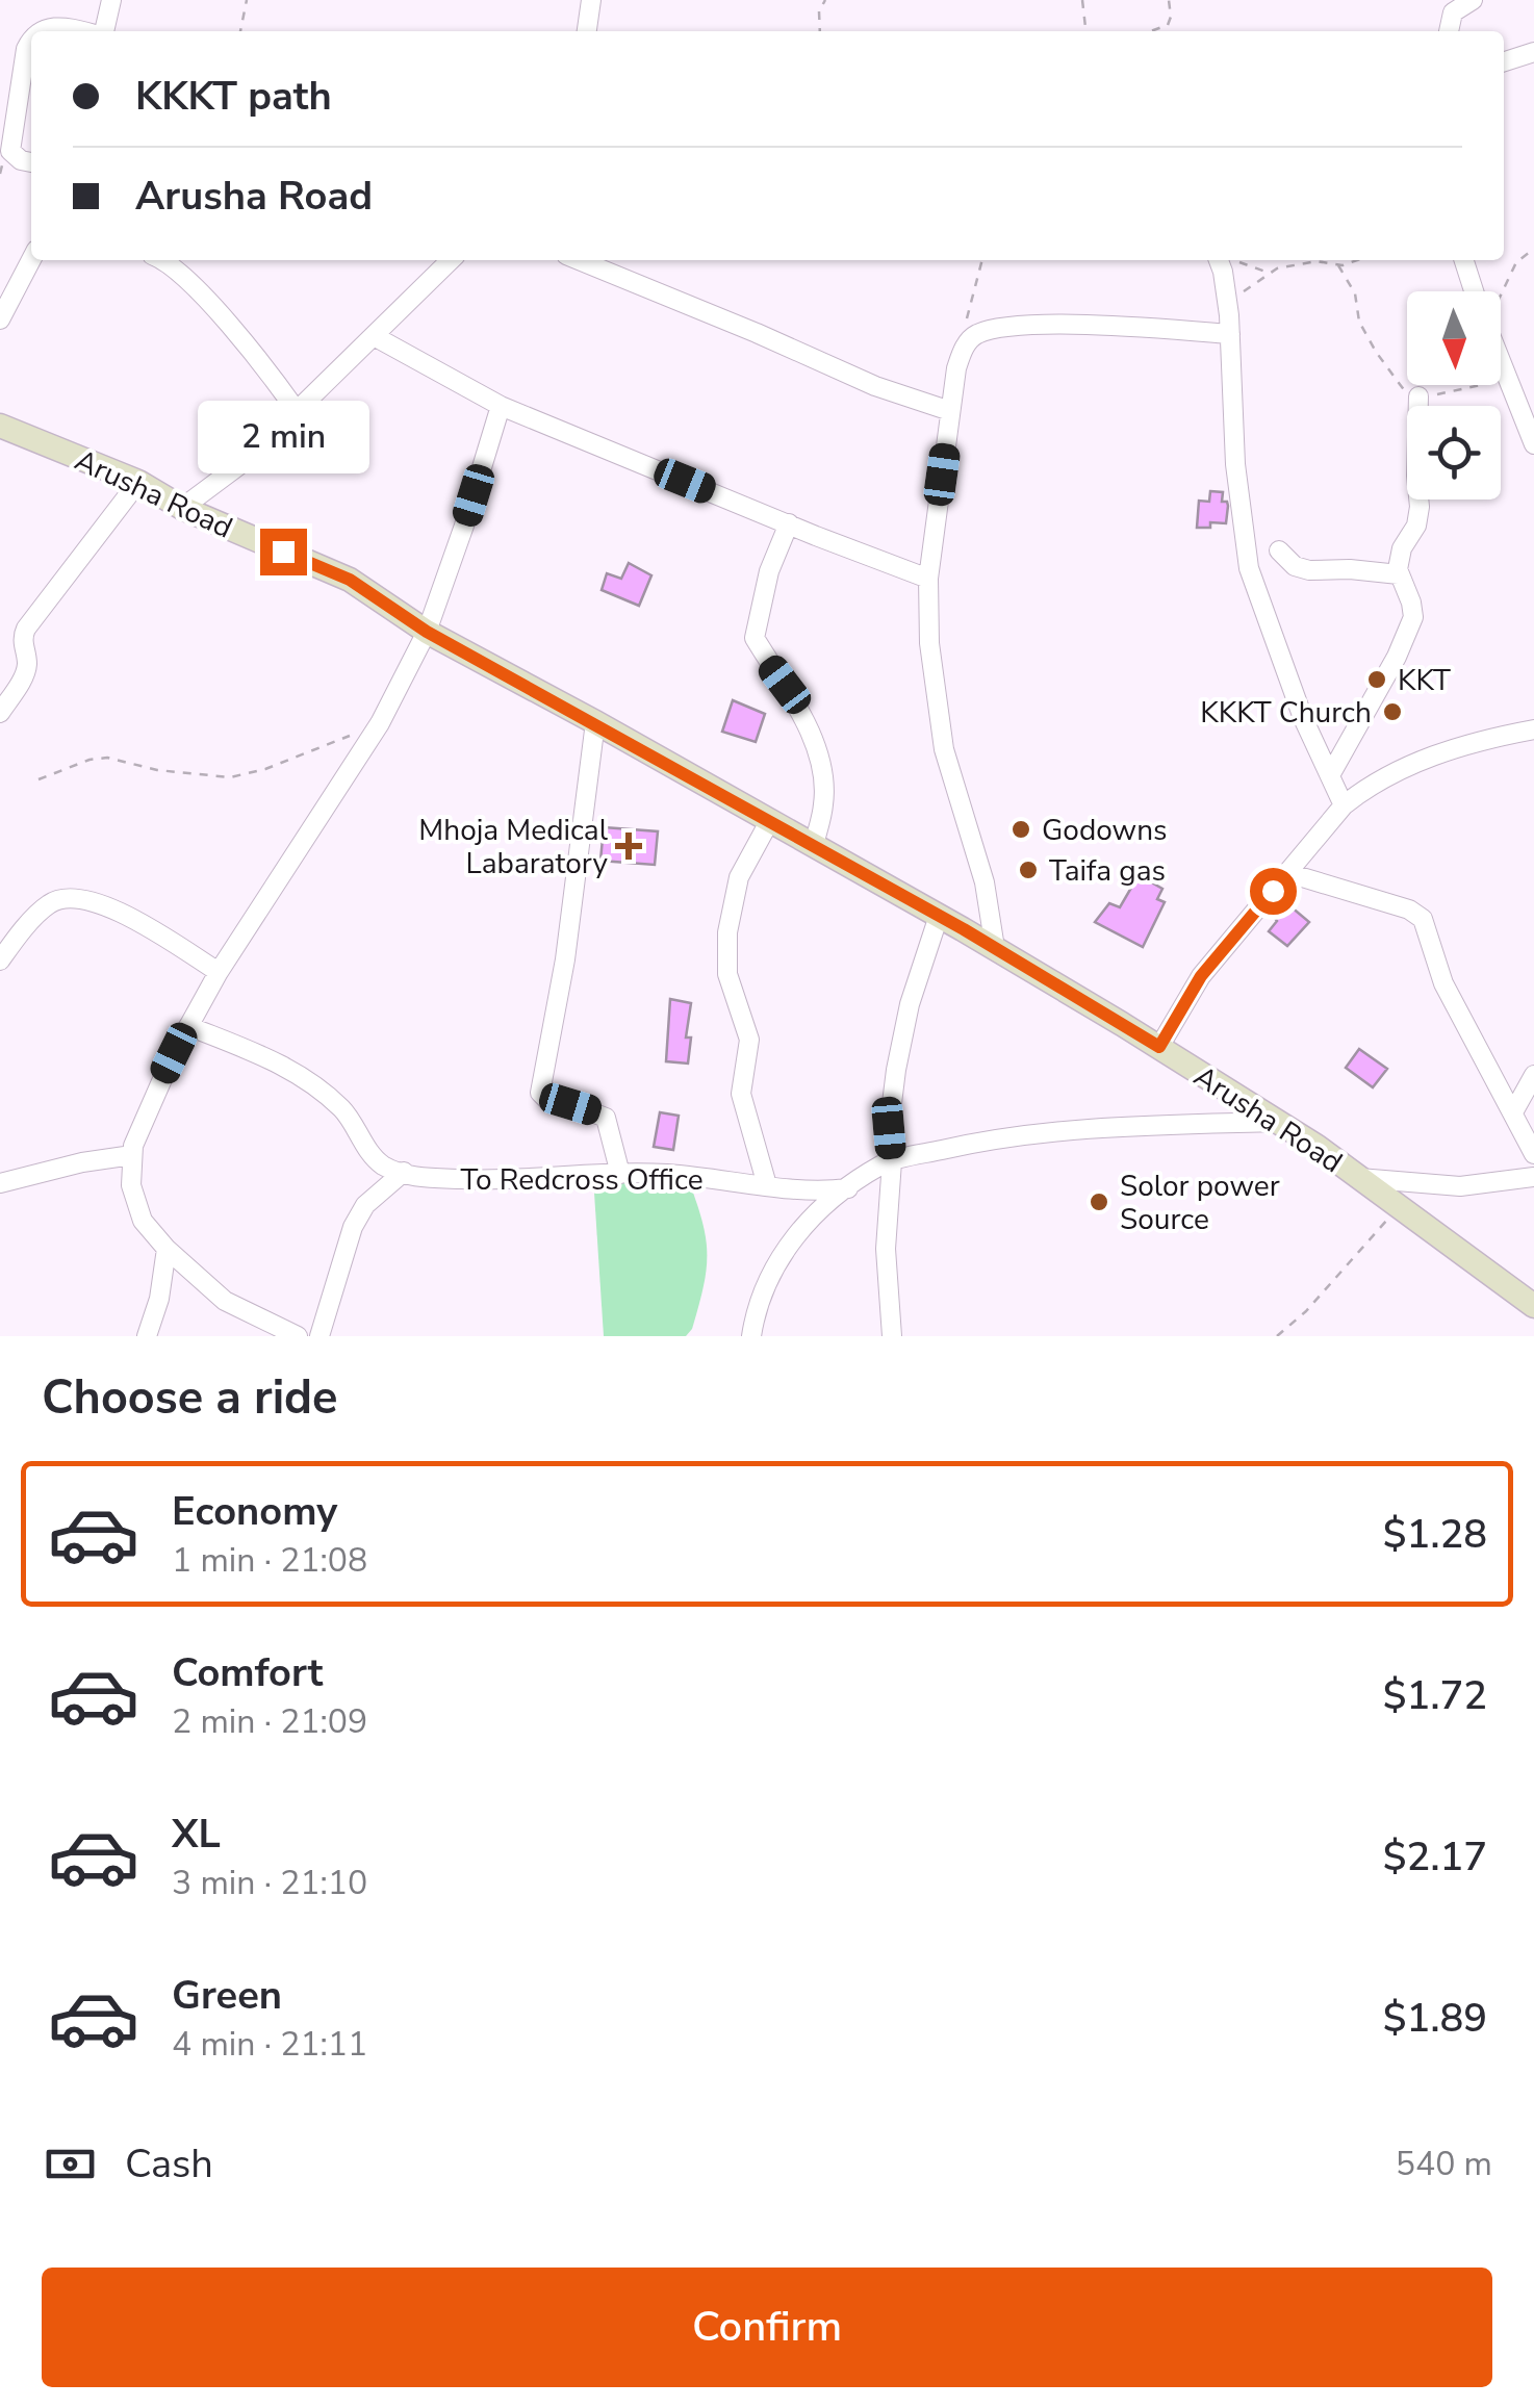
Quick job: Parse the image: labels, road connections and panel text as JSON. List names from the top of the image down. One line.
{"streets":{"main road":["Arusha Road"],"street":["To Redcross Office"]},"crossings":[["Arusha Road","To Redcross Office"]],"places":{"other":["KKT","KKKT Church","Godowns","Taifa gas","Solor power Source"],"health":["Mhoja Medical Labaratory"]},"north":"bottom","page":{"banner":["KKKT path","Arusha Road"],"bubble":"2 min","heading":"Choose a ride","list":[{"name":"Economy","note":"1 min · 21:08","value":"$1.28"},{"name":"Comfort","note":"2 min · 21:09","value":"$1.72"},{"name":"XL","note":"3 min · 21:10","value":"$2.17"},{"name":"Green","note":"4 min · 21:11","value":"$1.89"}],"pay":["Cash","540 m"],"buttons":"Confirm"}}
